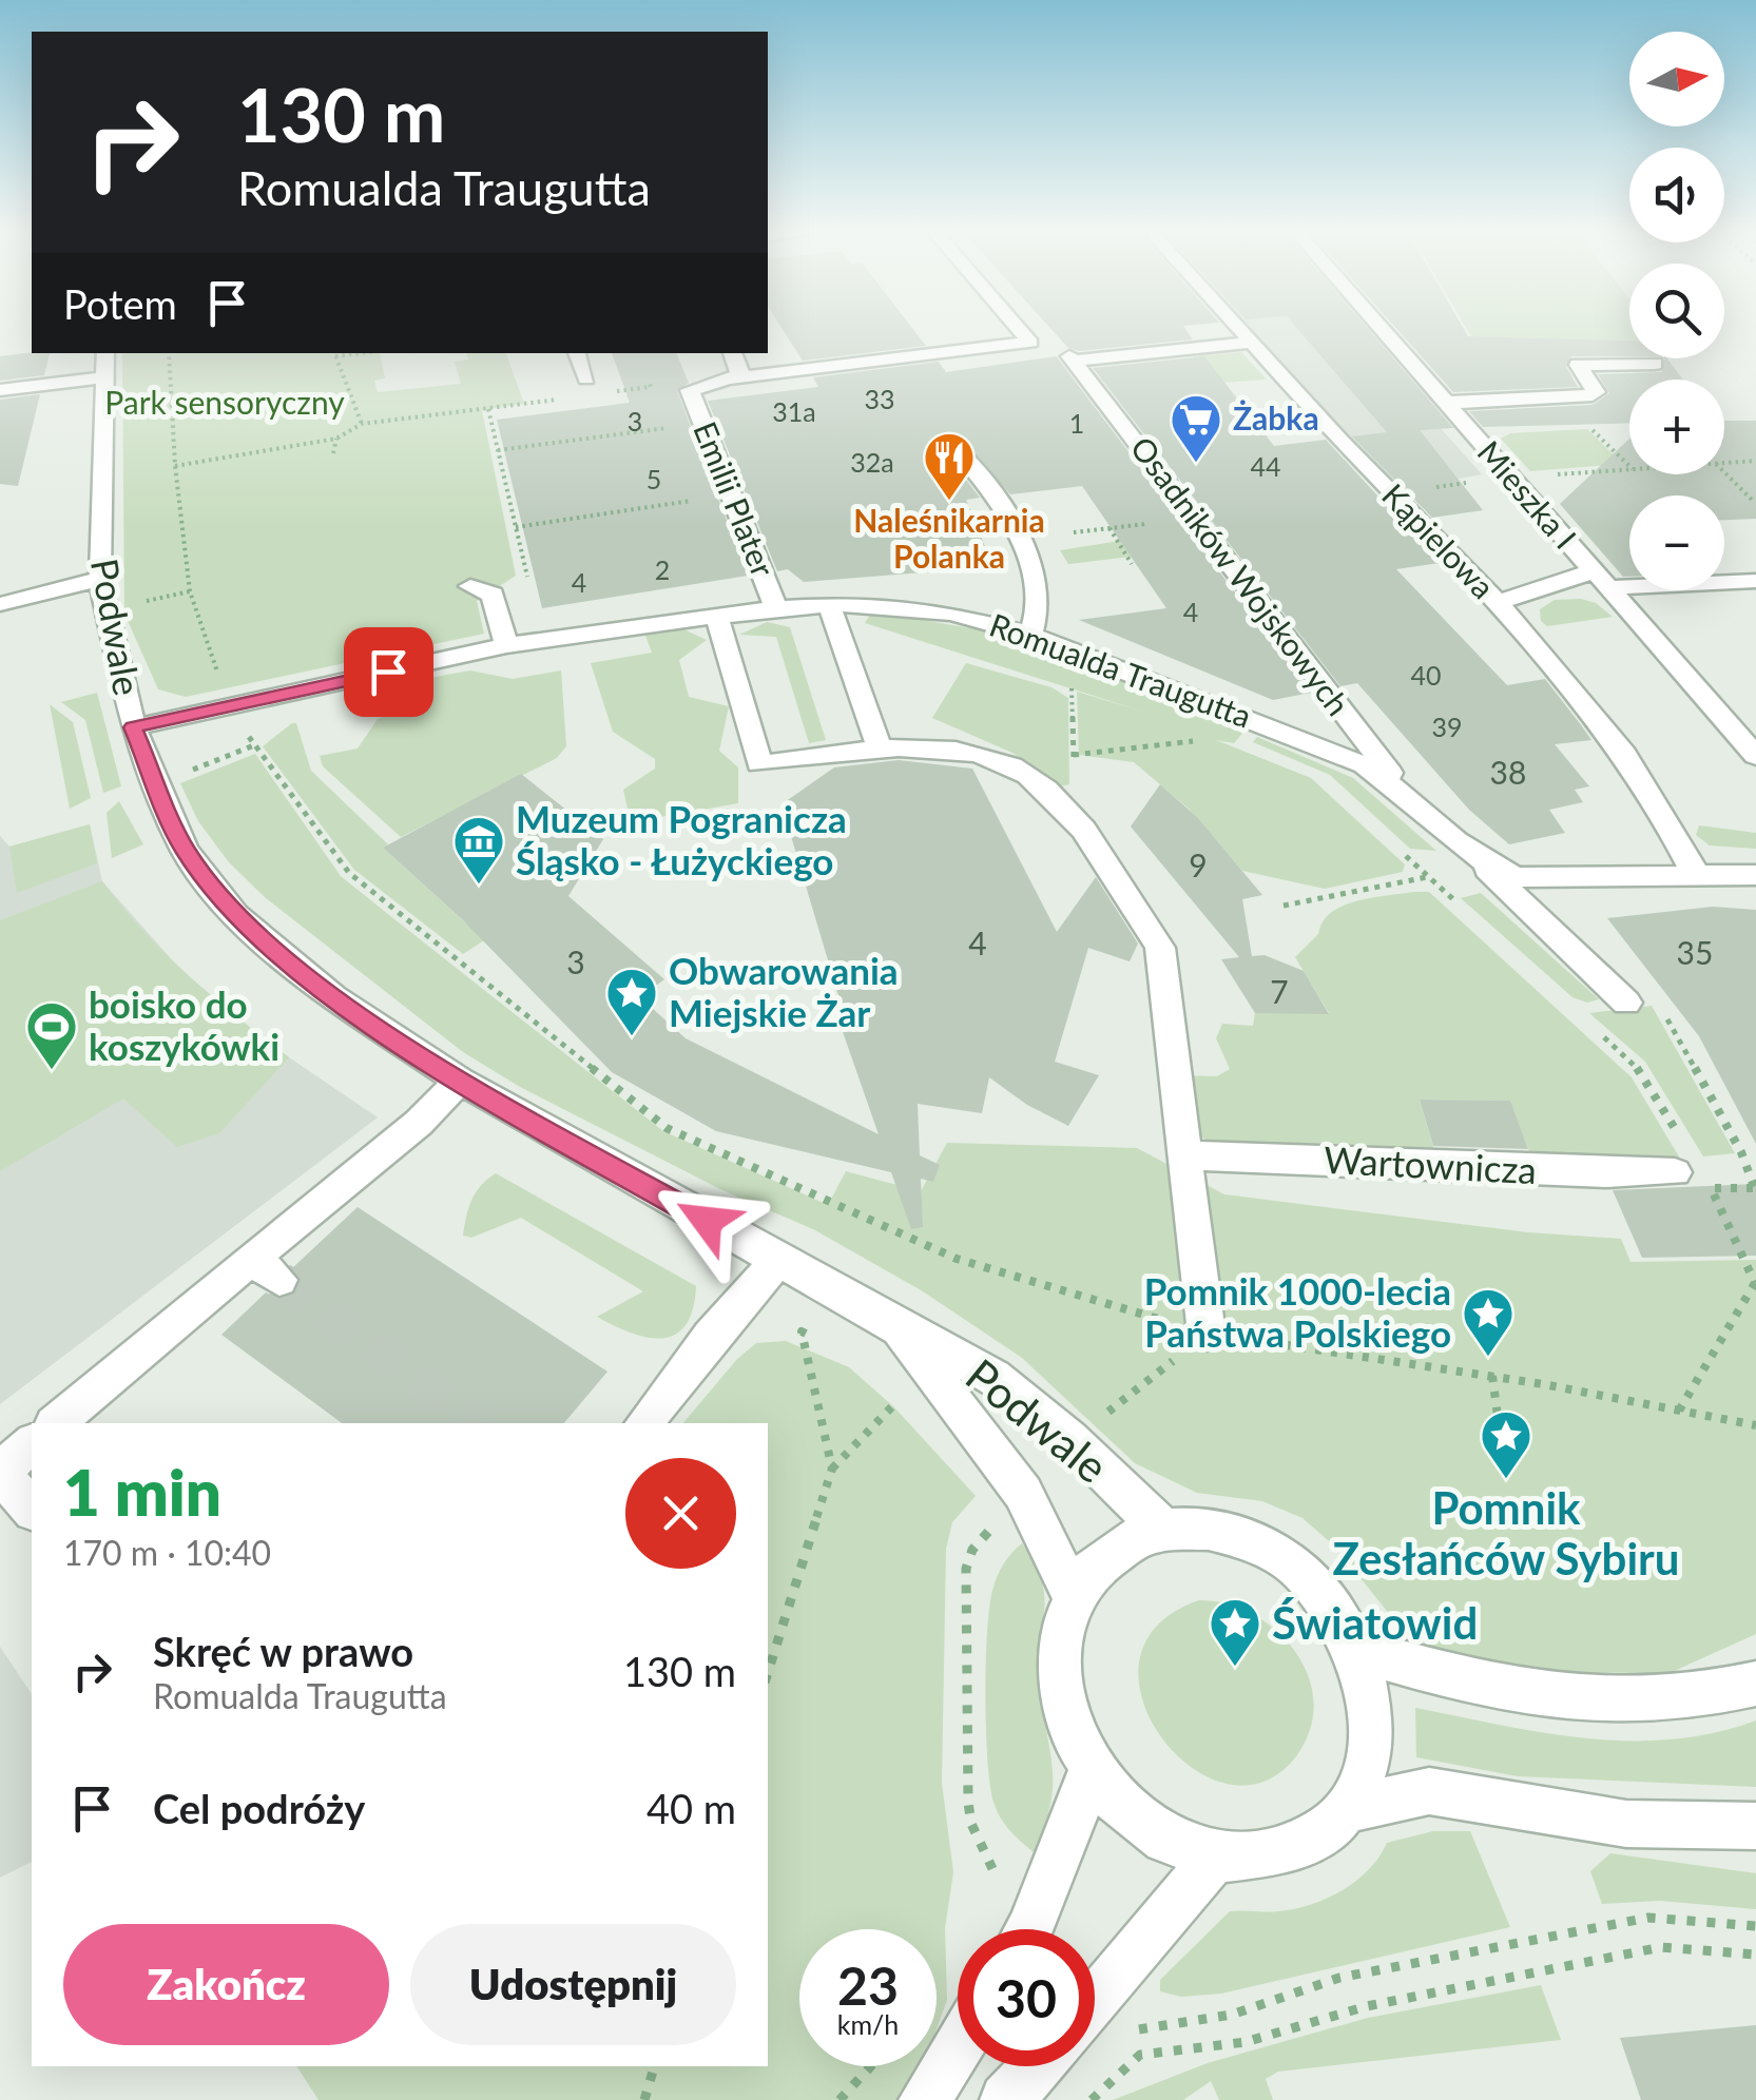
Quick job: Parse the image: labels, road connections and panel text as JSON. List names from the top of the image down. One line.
{"streets":{"street":["Mieszka I","Emilii Plater","Kąpielowa","Osadników Wojskowych","Podwale","Romualda Traugutta","Wartownicza"]},"crossings":[["Emilii Plater","Romualda Traugutta"],["Kąpielowa","Osadników Wojskowych"],["Kąpielowa","Romualda Traugutta"],["Osadników Wojskowych","Romualda Traugutta"],["Podwale","Romualda Traugutta"]],"parks":["Park sensoryczny"],"places":{"supermarket":["Żabka"],"restaurant":["Naleśnikarnia Polanka"],"museum":["Muzeum Pogranicza Śląsko - Łużyckiego"],"place":["Obwarowania Miejskie Żar","Pomnik 1000-lecia Państwa Polskiego","Pomnik Zesłańców Sybiru","Światowid"],"sports":["boisko do koszykówki"]},"house_numbers":["33","31a","3","1","32a","44","5","2","4","4","40","39","38","9","4","35","3","7"],"north":"right","page":{"map_buttons":["+","−"],"turn":["130 m","Romualda Traugutta"],"then":"Potem","heading":["1 min","170 m · 10:40"],"list":[{"name":"Skręć w prawo","note":"Romualda Traugutta","value":"130 m"},{"name":"Cel podróży","value":"40 m"}],"buttons":["Zakończ","Udostępnij"],"speed":"23 km/h","limit":"30"}}
